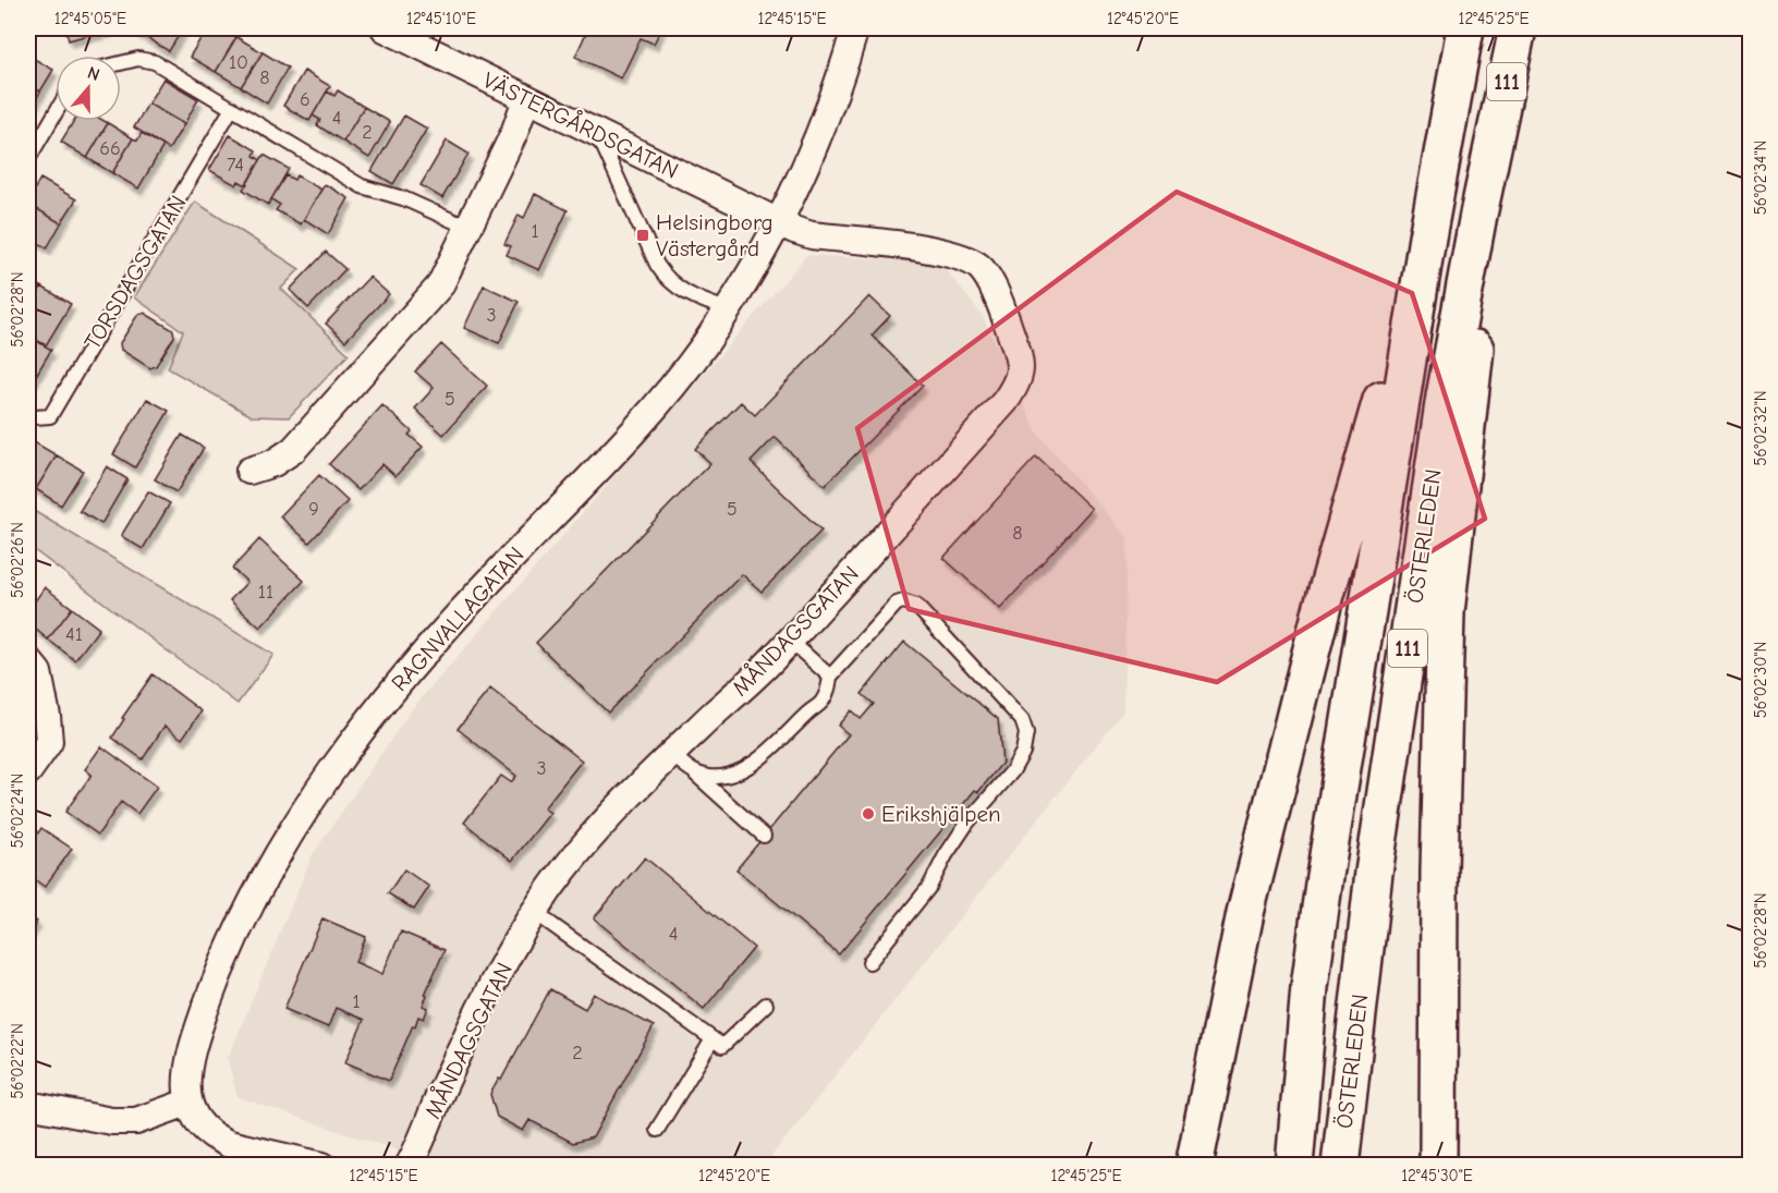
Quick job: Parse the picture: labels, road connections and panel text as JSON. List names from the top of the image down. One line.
{"streets":{"main road":["111","ÖSTERLEDEN"],"street":["VÄSTERGÅRDSGATAN","RAGNVALLAGATAN","MÅNDAGSGATAN"],"lane":["TORSDAGSGATAN"]},"crossings":[["VÄSTERGÅRDSGATAN","RAGNVALLAGATAN"],["VÄSTERGÅRDSGATAN","MÅNDAGSGATAN"],["RAGNVALLAGATAN","MÅNDAGSGATAN"]],"places":{"transit":["Helsingborg Västergård"],"other":["Erikshjälpen"]},"house_numbers":["10","8","6","4","2","66","74","1","3","5","9","5","8","11","41","3","4","1","2"],"north":"top","coordinates":["12°45'05\"E","12°45'10\"E","12°45'15\"E","12°45'20\"E","12°45'25\"E","56°02'34\"N","56°02'28\"N","56°02'32\"N","56°02'26\"N","56°02'30\"N","56°02'24\"N","56°02'22\"N","12°45'30\"E"]}
